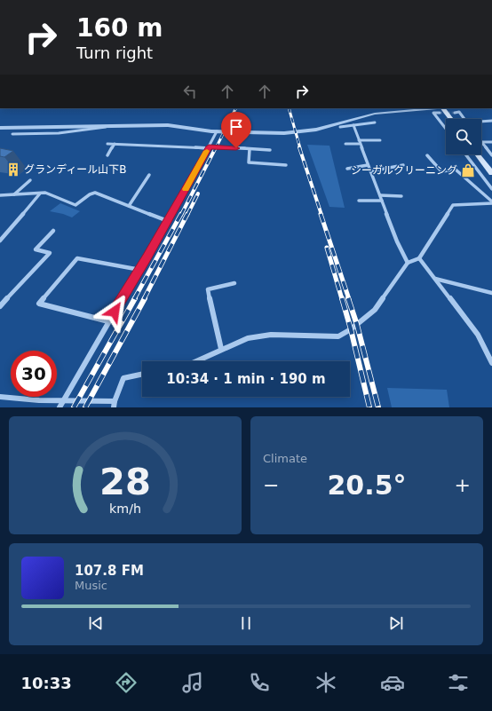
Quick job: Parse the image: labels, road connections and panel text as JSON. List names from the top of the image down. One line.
{"places":{"building":["グランディール山下B"],"shop":["シーガルクリーニング"]},"page":{"turn":["160 m","Turn right"],"limit":"30","trip":"10:34 · 1 min · 190 m","tile":"Climate","heat":["−","20.5°","+"],"song":["107.8 FM","Music"],"tabs":"10:33","gauge":["28","km/h"]}}
